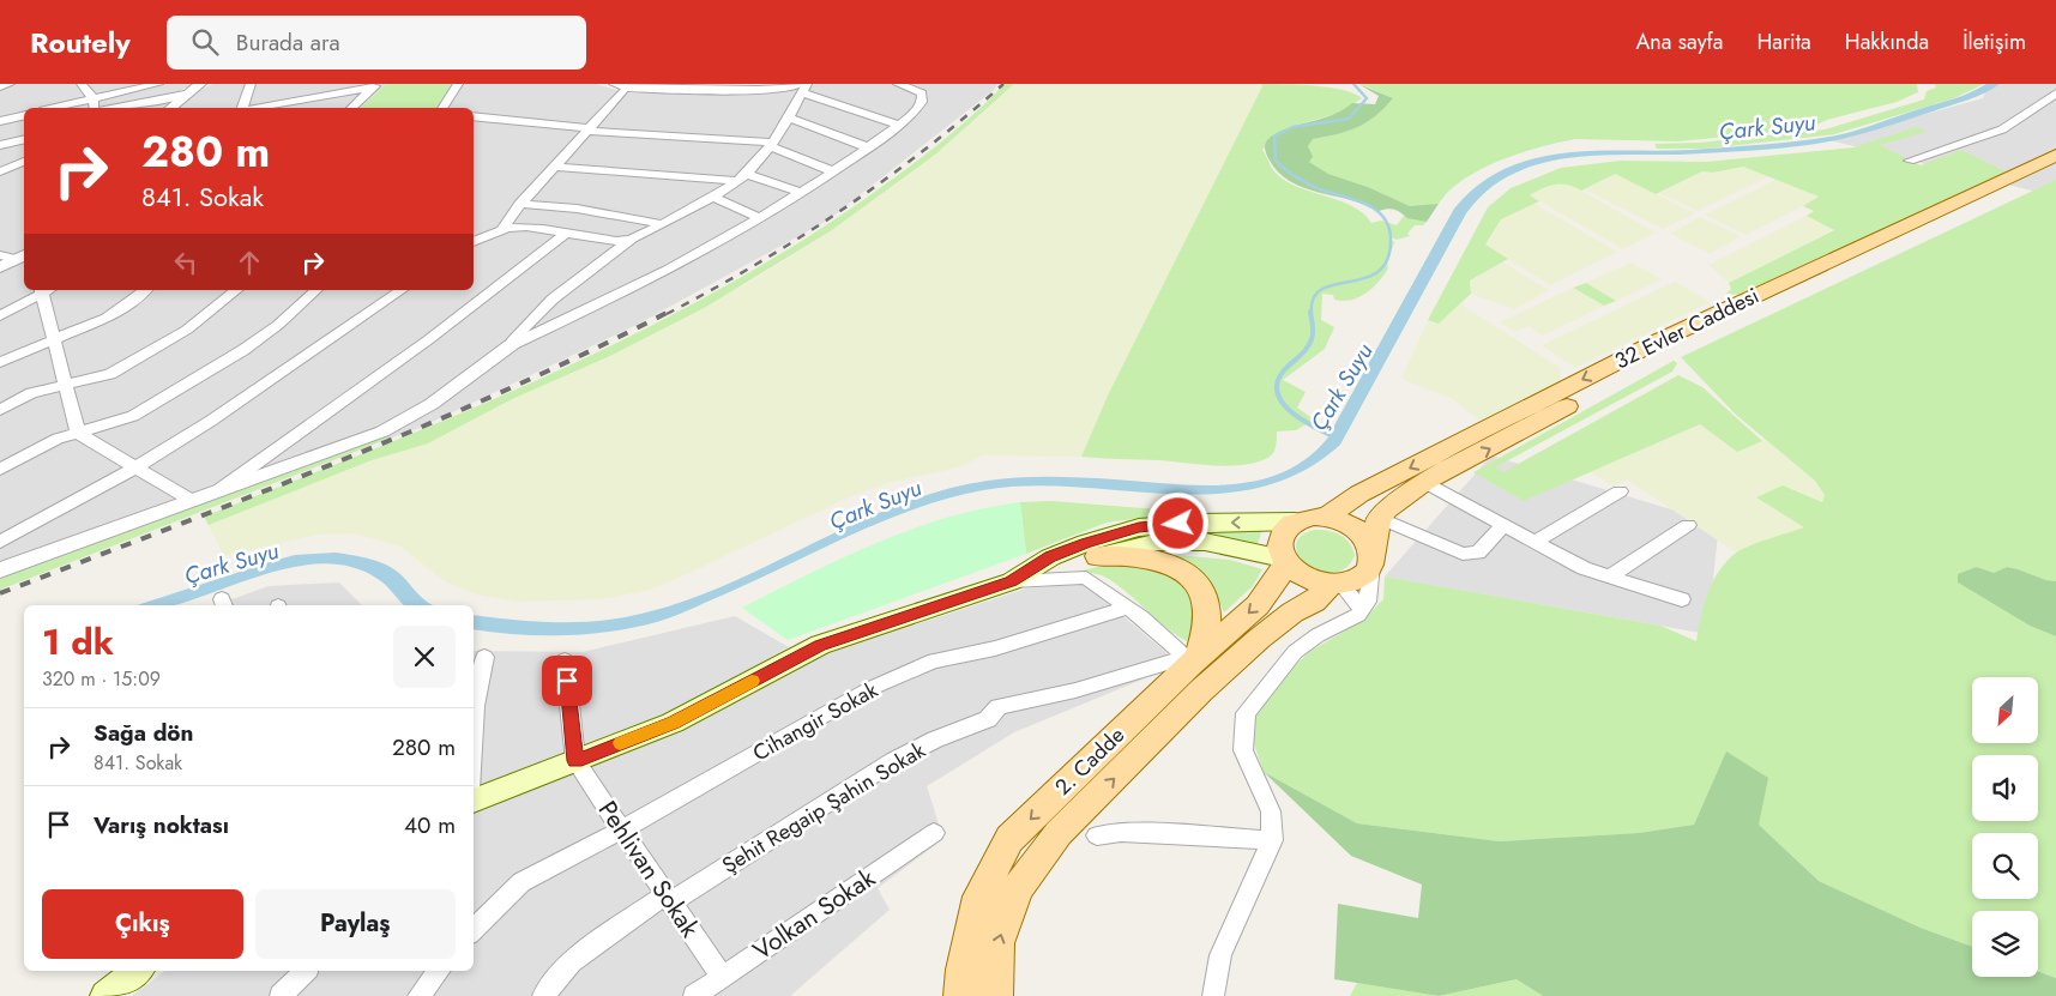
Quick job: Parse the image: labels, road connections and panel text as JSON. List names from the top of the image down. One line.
{"streets":{"main road":["32 Evler Caddesi","2. Cadde"],"street":["Cihangir Sokak","Şehit Regaip Şahin Sokak","Pehlivan Sokak","Volkan Sokak"]},"crossings":[["32 Evler Caddesi","2. Cadde"],["Cihangir Sokak","Pehlivan Sokak"],["2. Cadde","Şehit Regaip Şahin Sokak"],["Şehit Regaip Şahin Sokak","Pehlivan Sokak"],["Pehlivan Sokak","Volkan Sokak"]],"water":["Çark Suyu"],"north":"bottom left","page":{"header":"Routely","search":"Burada ara","nav":["Ana sayfa","Harita","Hakkında","İletişim"],"turn":["280 m","841. Sokak"],"heading":["1 dk","320 m · 15:09"],"list":[{"name":"Sağa dön","note":"841. Sokak","value":"280 m"},{"name":"Varış noktası","value":"40 m"}],"buttons":["Çıkış","Paylaş"]}}
